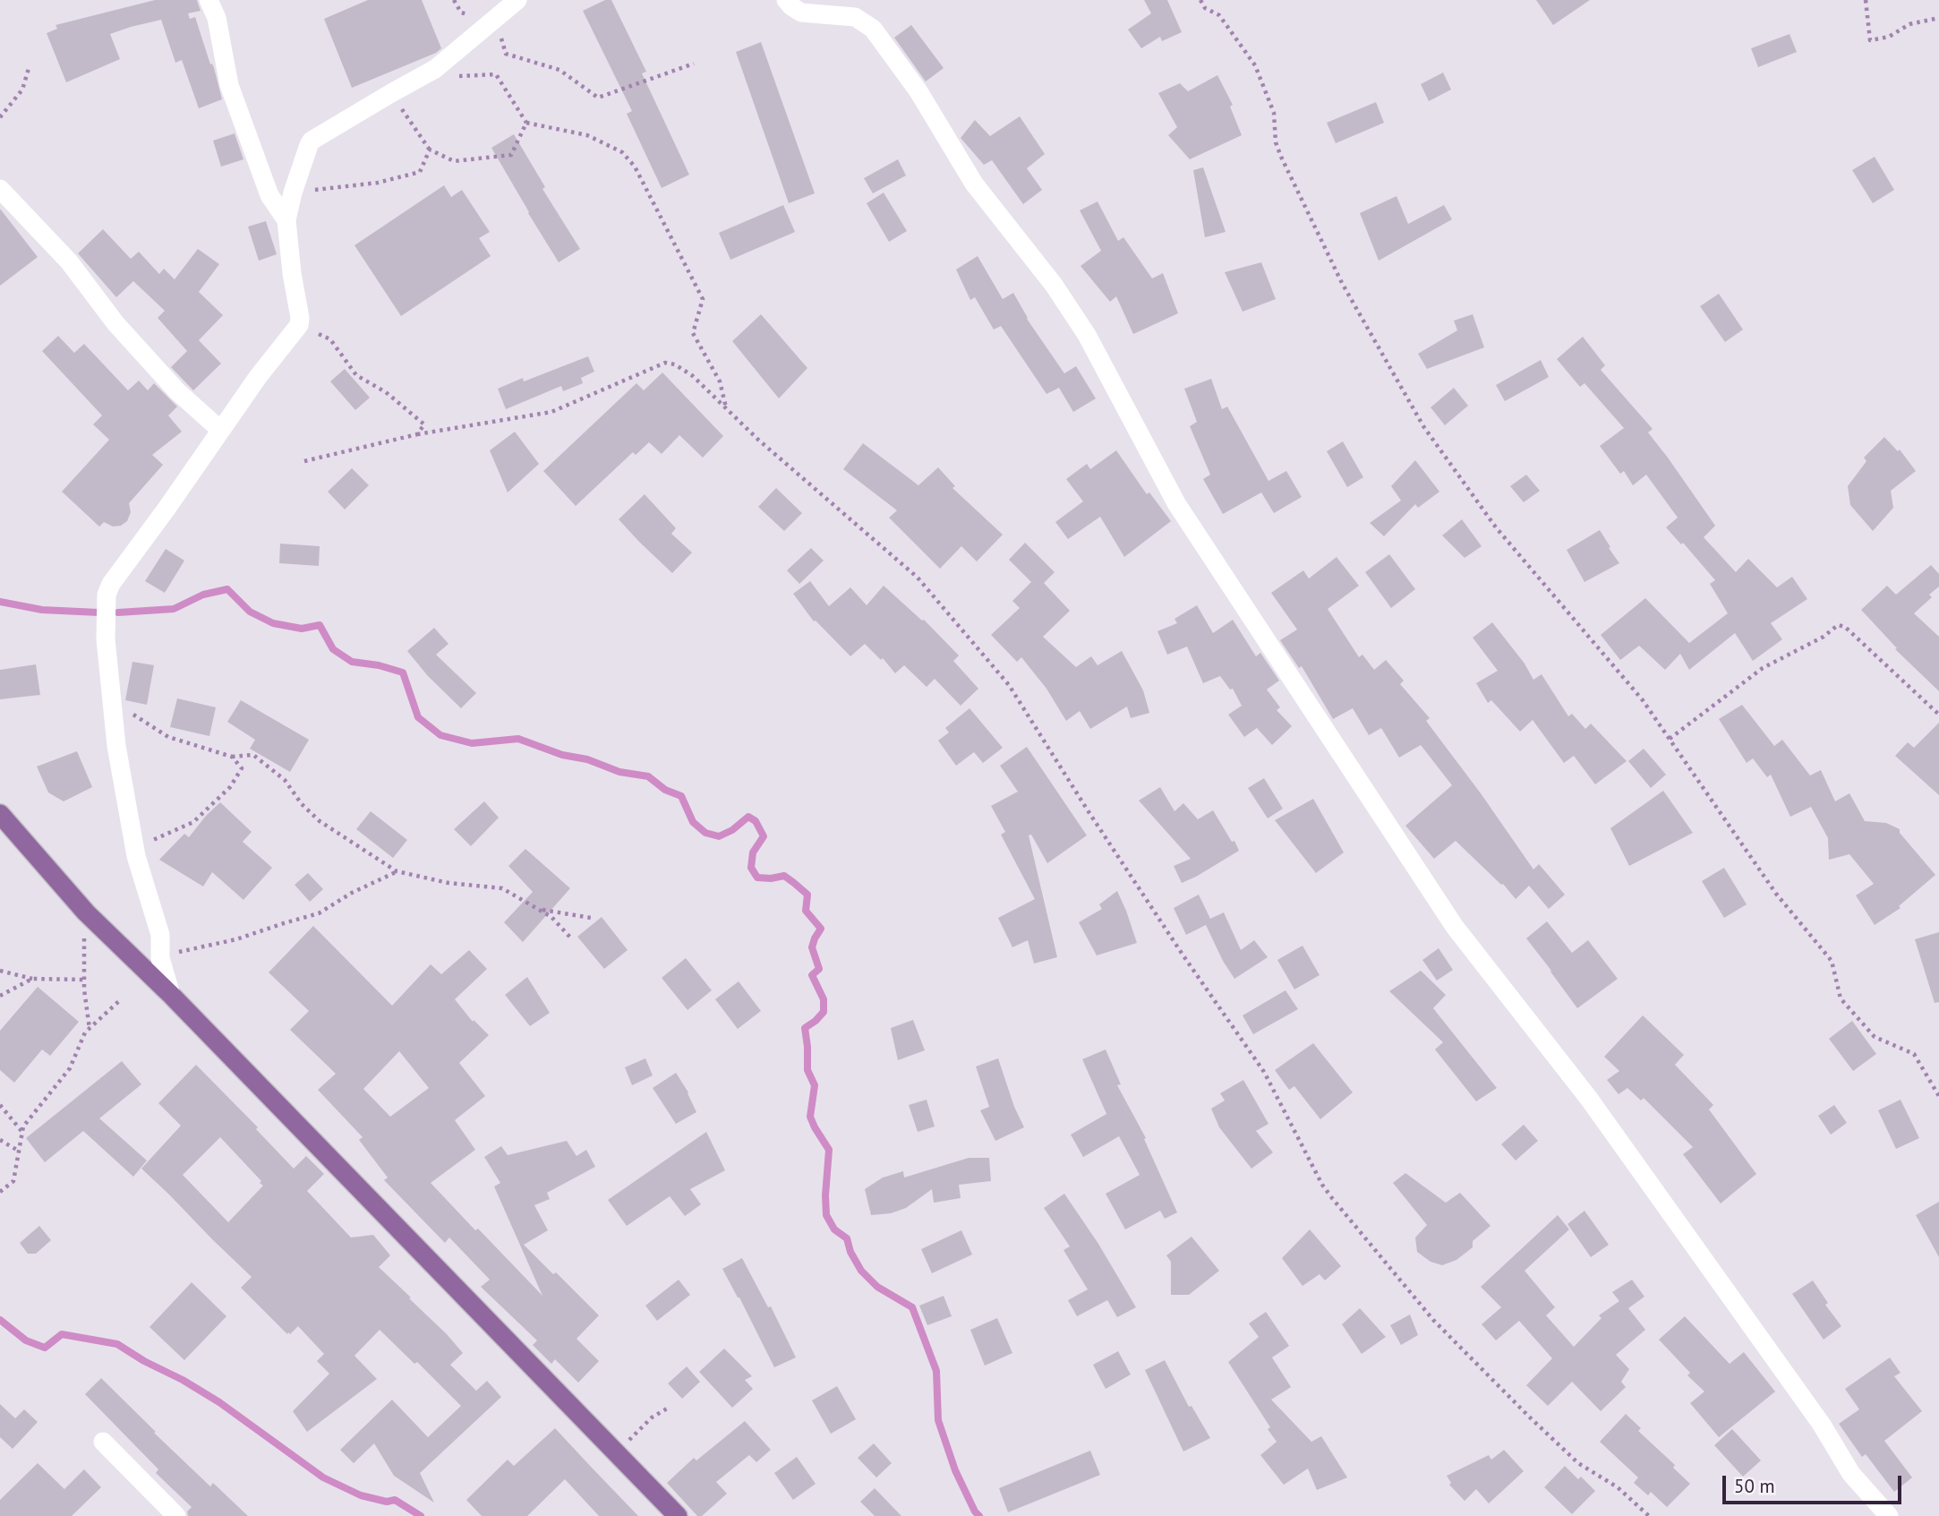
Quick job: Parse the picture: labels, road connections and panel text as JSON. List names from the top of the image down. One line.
{"scale_bar":"50 m"}
